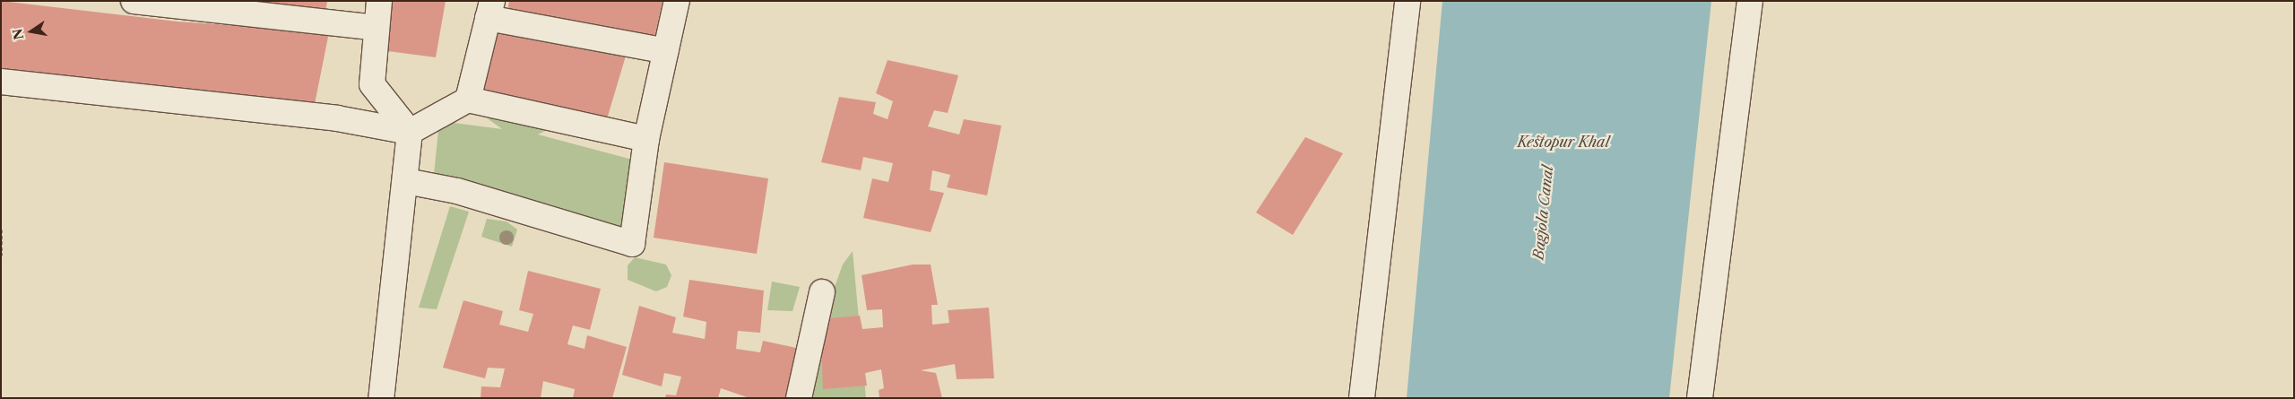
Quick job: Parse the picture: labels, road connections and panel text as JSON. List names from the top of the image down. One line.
{"water":["Kestopur Khal","Bagjola Canal"],"north":"left"}
